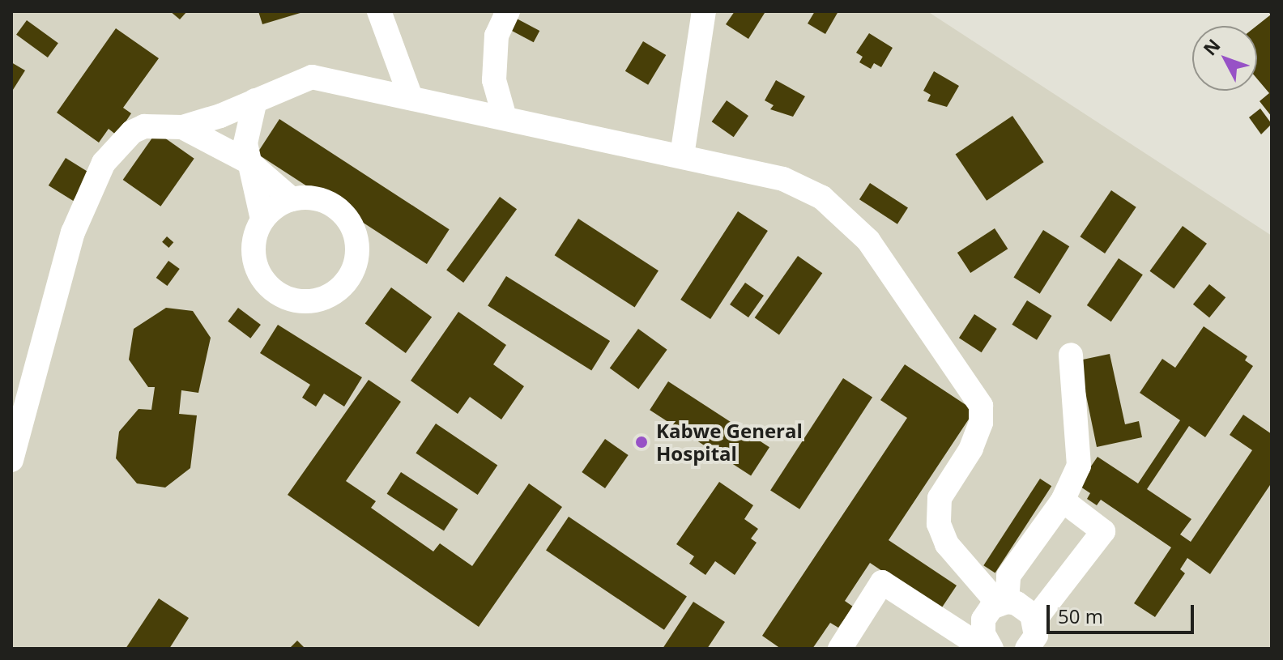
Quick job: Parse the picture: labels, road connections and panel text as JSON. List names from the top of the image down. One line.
{"places":["Kabwe General Hospital"],"scale_bar":"50 m","north":"top left"}
